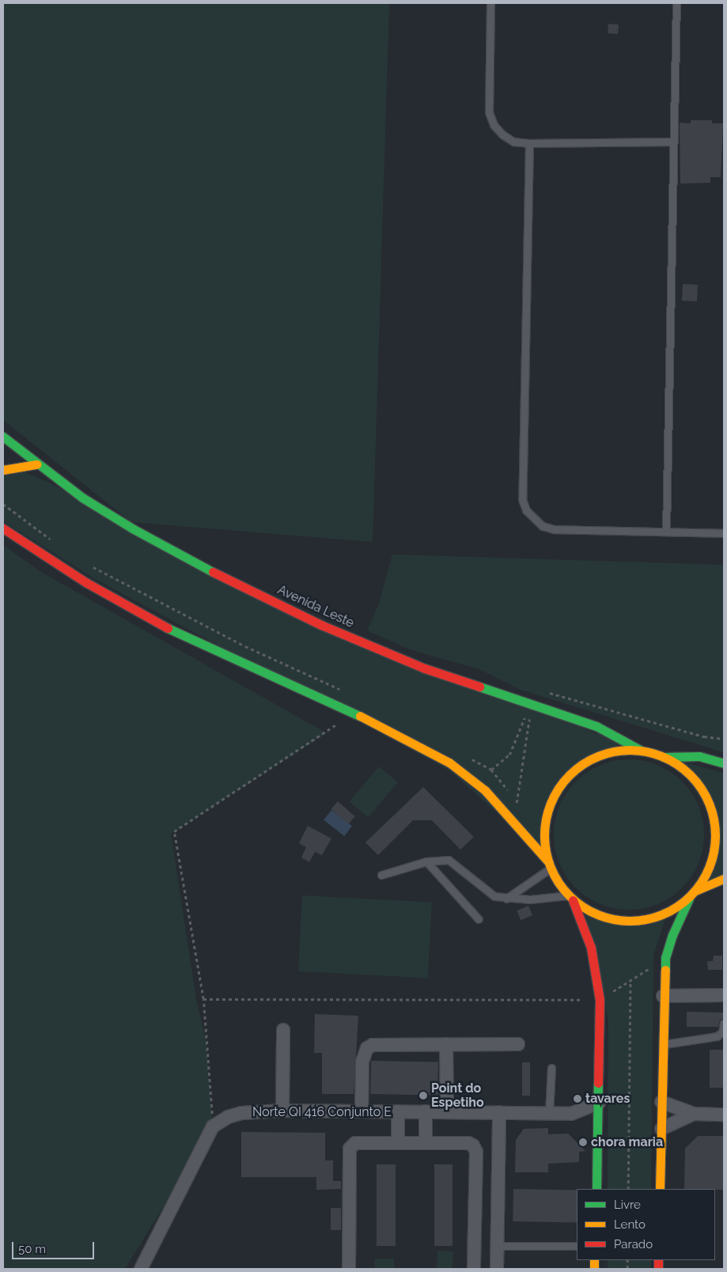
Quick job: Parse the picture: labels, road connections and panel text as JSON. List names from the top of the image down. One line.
{"streets":{"main road":["Avenida Leste"],"street":["Norte QI 416 Conjunto E"]},"places":["Point do Espetiho","tavares","chora maria"],"legend":["Livre","Lento","Parado"],"scale_bar":"50 m"}
